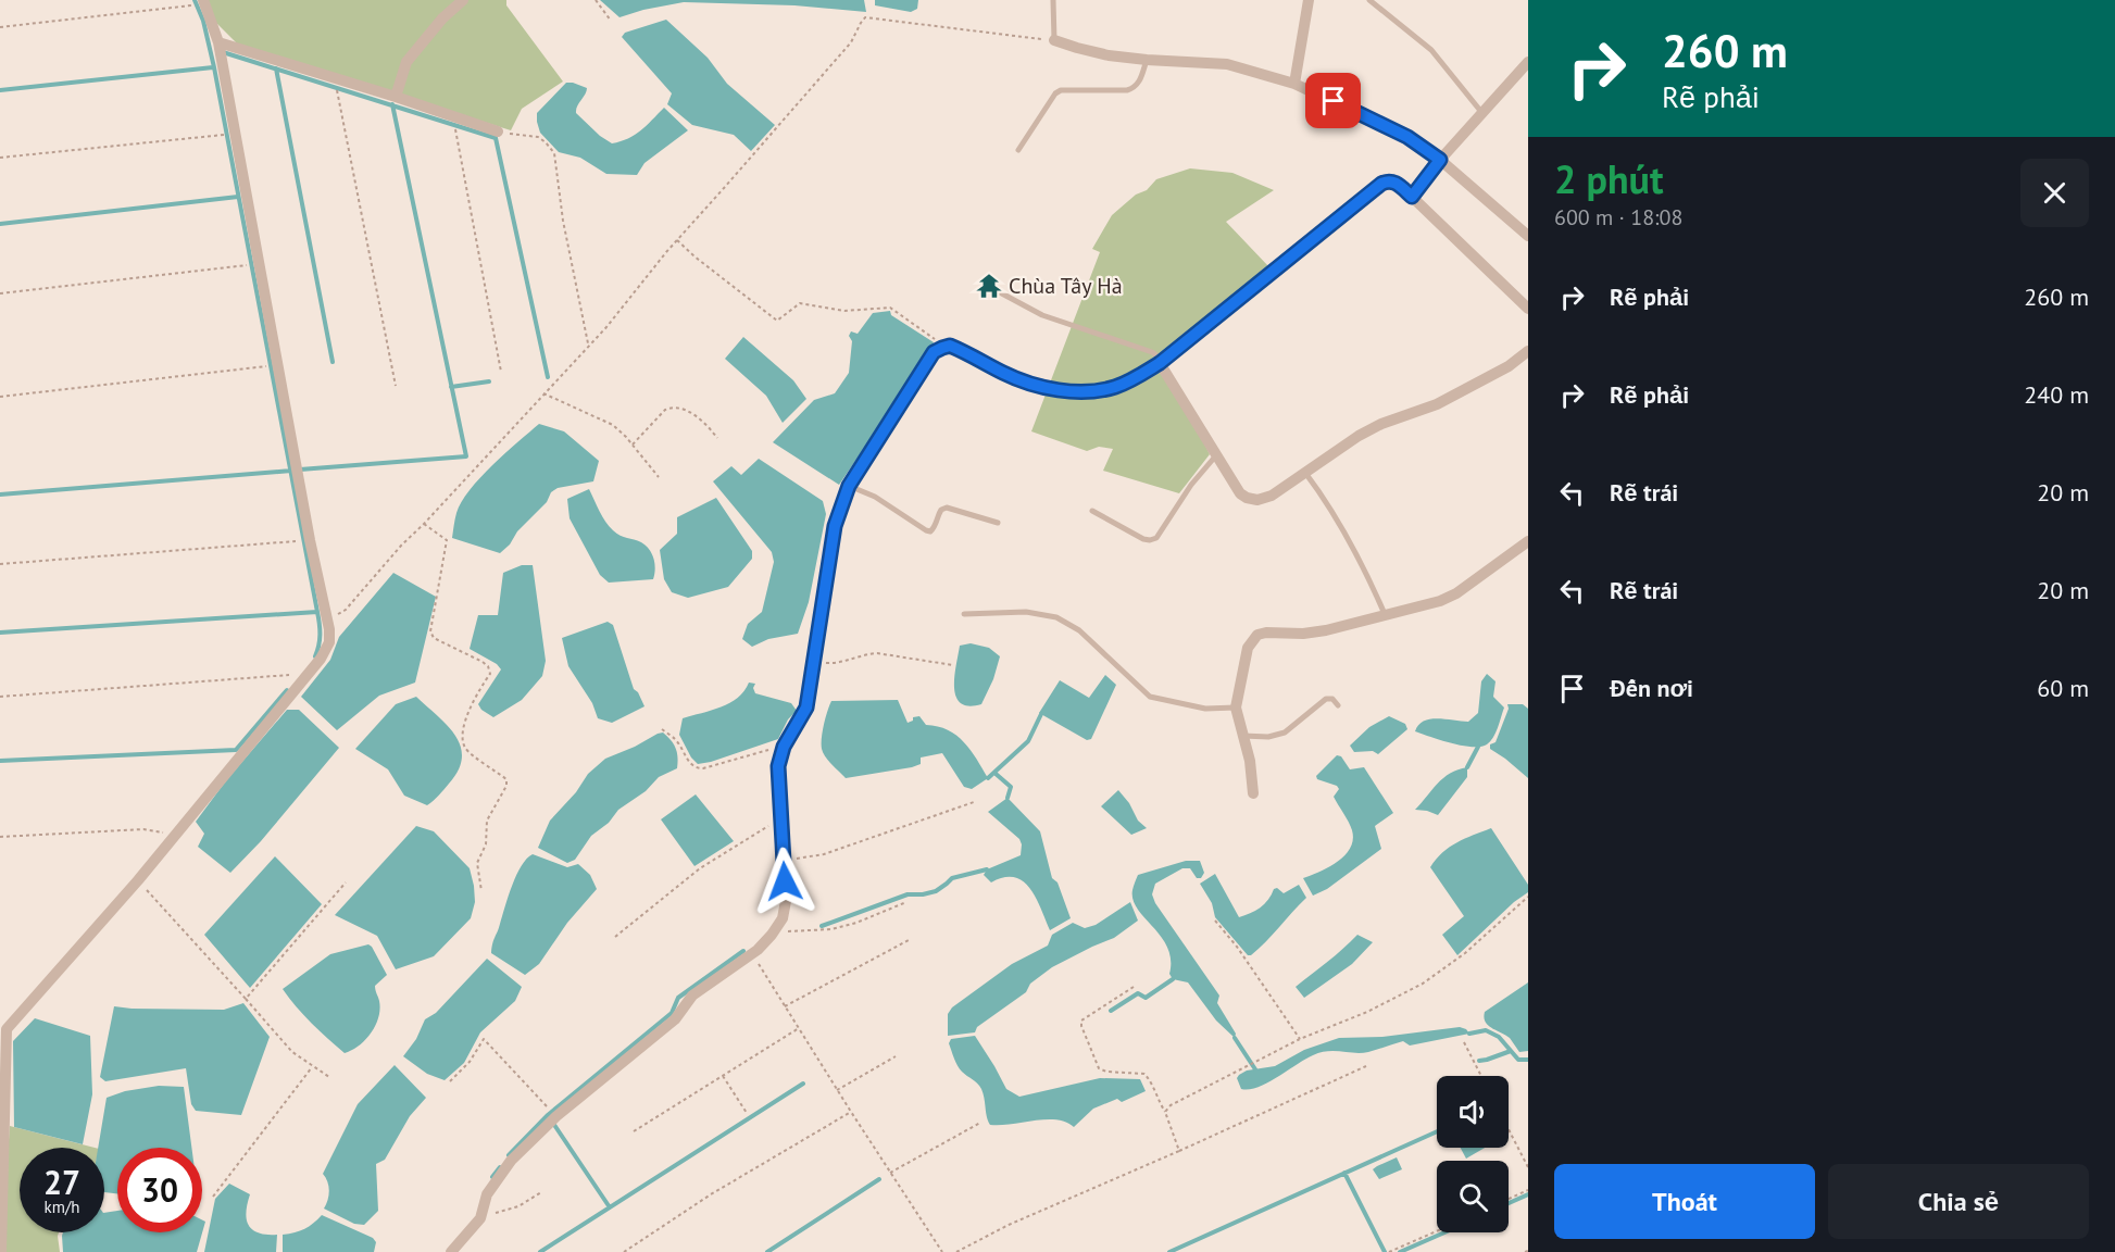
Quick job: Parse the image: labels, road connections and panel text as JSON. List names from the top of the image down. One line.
{"places":{"temple":["Chùa Tây Hà"]},"page":{"turn":["260 m","Rẽ phải"],"heading":["2 phút","600 m · 18:08"],"list":[{"name":"Rẽ phải","value":"260 m"},{"name":"Rẽ phải","value":"240 m"},{"name":"Rẽ trái","value":"20 m"},{"name":"Rẽ trái","value":"20 m"},{"name":"Đến nơi","value":"60 m"}],"speed":"27 km/h","limit":"30","buttons":["Thoát","Chia sẻ"]}}
